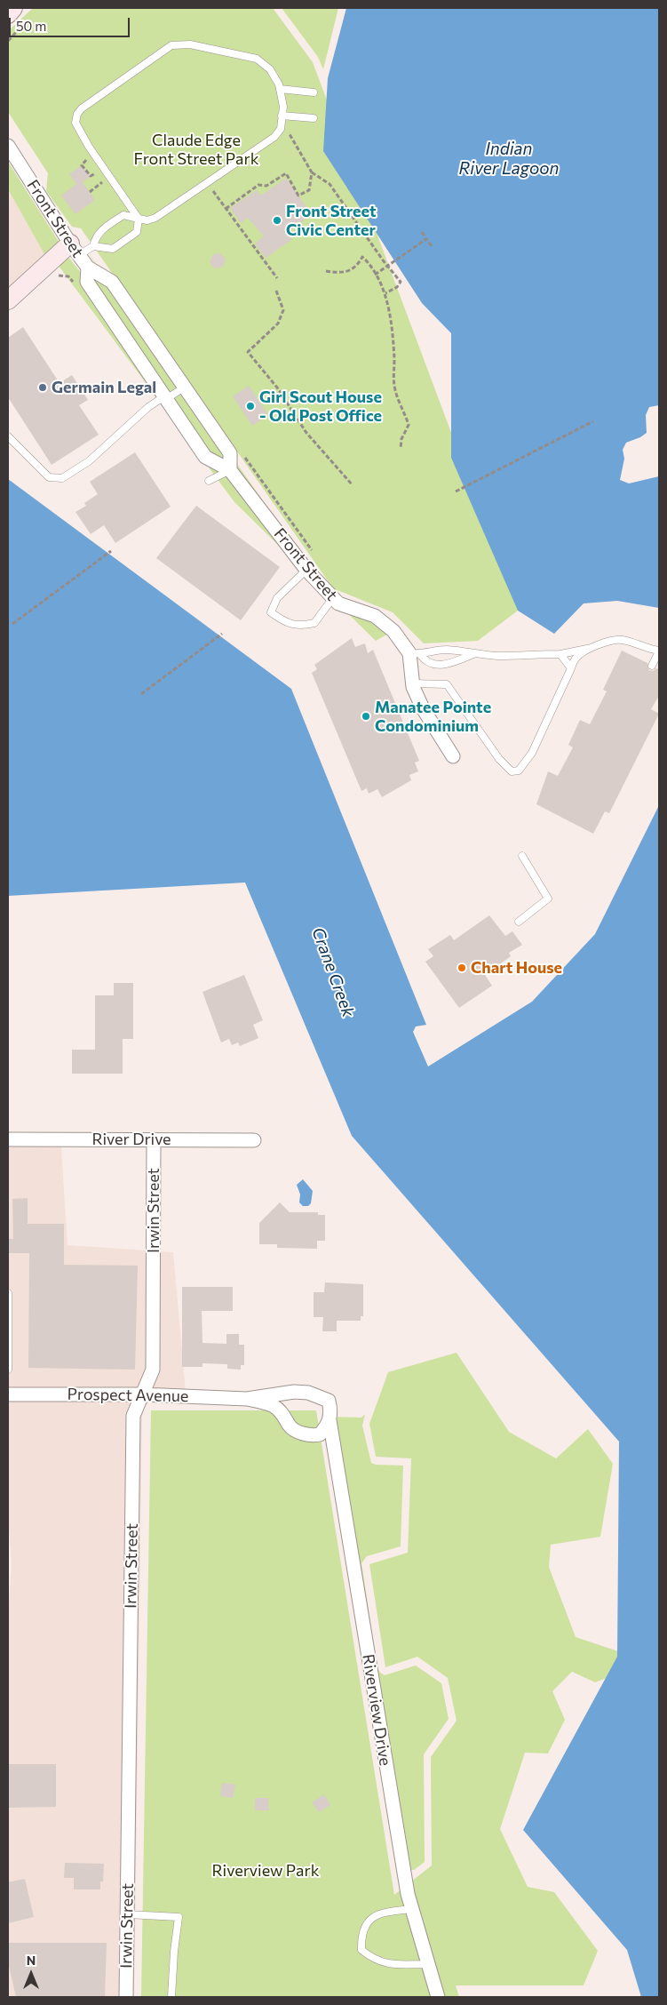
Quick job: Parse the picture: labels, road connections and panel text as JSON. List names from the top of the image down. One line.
{"streets":{"street":["Front Street","River Drive","Irwin Street","Prospect Avenue","Riverview Drive"]},"crossings":[["River Drive","Irwin Street"],["Irwin Street","Prospect Avenue"],["Prospect Avenue","Riverview Drive"]],"water":["Indian River Lagoon","Crane Creek"],"parks":["Claude Edge Front Street Park","Riverview Park"],"places":["Front Street Civic Center","Germain Legal","Girl Scout House - Old Post Office","Manatee Pointe Condominium","Chart House"],"scale_bar":"50 m","north":"top"}
